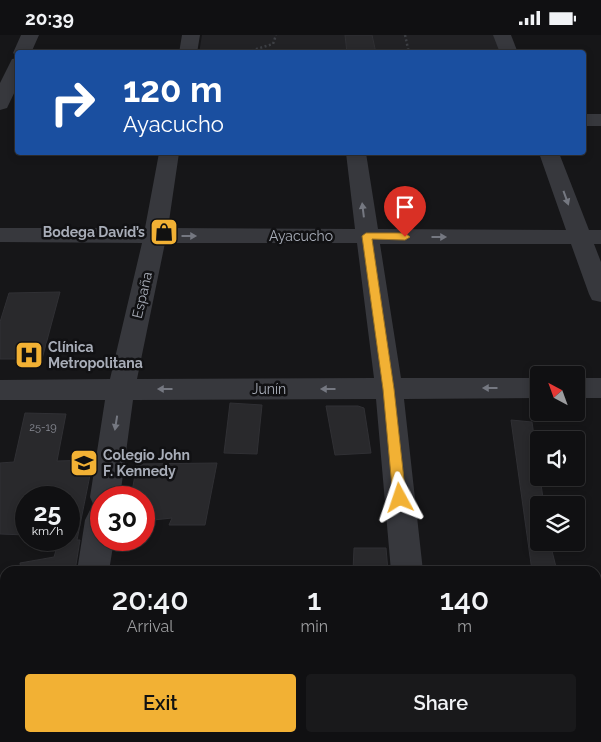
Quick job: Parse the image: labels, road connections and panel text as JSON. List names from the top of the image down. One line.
{"streets":{"street":["Ayacucho","España","Junín"]},"crossings":[["Ayacucho","España"],["España","Junín"]],"one_way":["Ayacucho","Junín"],"places":{"shop":["Bodega David’s"],"hospital":["Clínica Metropolitana"],"school or university":["Colegio John F. Kennedy"]},"house_numbers":["25-19"],"north":"top left","page":{"status":"20:39","turn":["120 m","Ayacucho"],"speed":"25 km/h","limit":"30","eta":["20:40","Arrival","1","min","140","m"],"buttons":["Exit","Share"]}}
